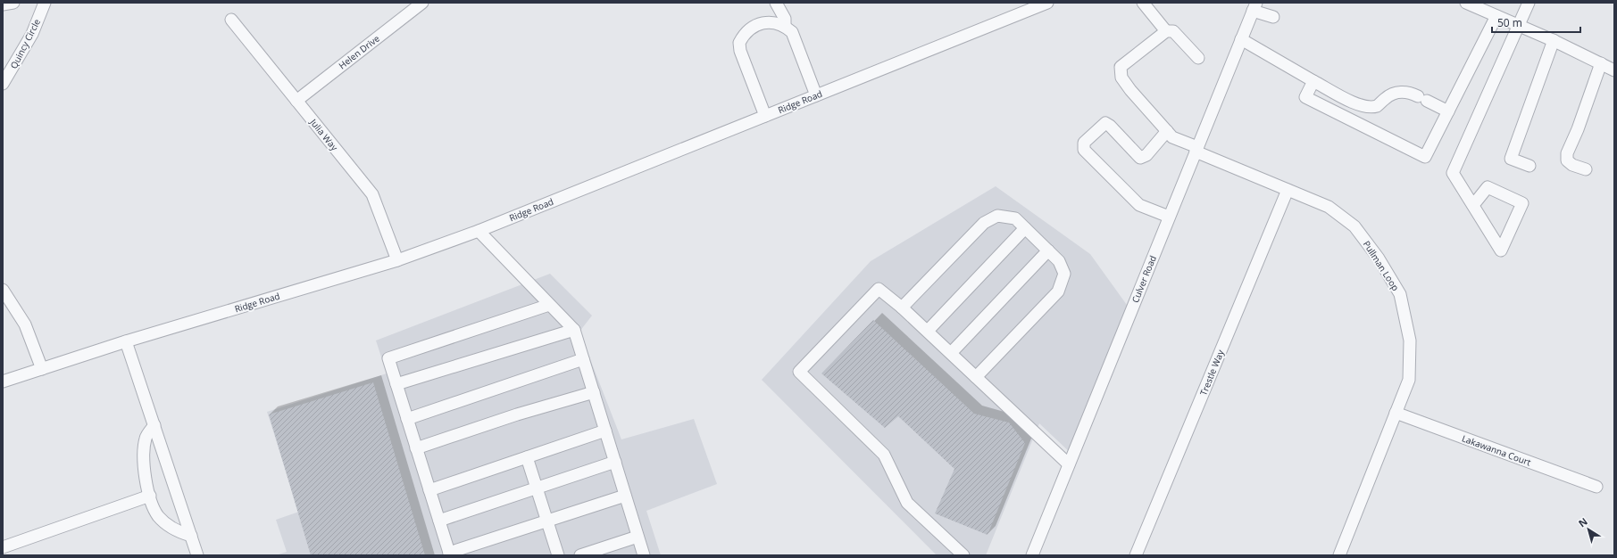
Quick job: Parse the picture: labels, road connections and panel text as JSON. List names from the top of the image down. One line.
{"streets":{"street":["Quincy Circle","Helen Drive","Ridge Road","Julia Way","Pullman Loop","Culver Road","Trestle Way","Lakawanna Court"]},"crossings":[["Helen Drive","Julia Way"],["Ridge Road","Julia Way"],["Pullman Loop","Culver Road"],["Pullman Loop","Trestle Way"],["Pullman Loop","Lakawanna Court"]],"scale_bar":"50 m","north":"top left"}
